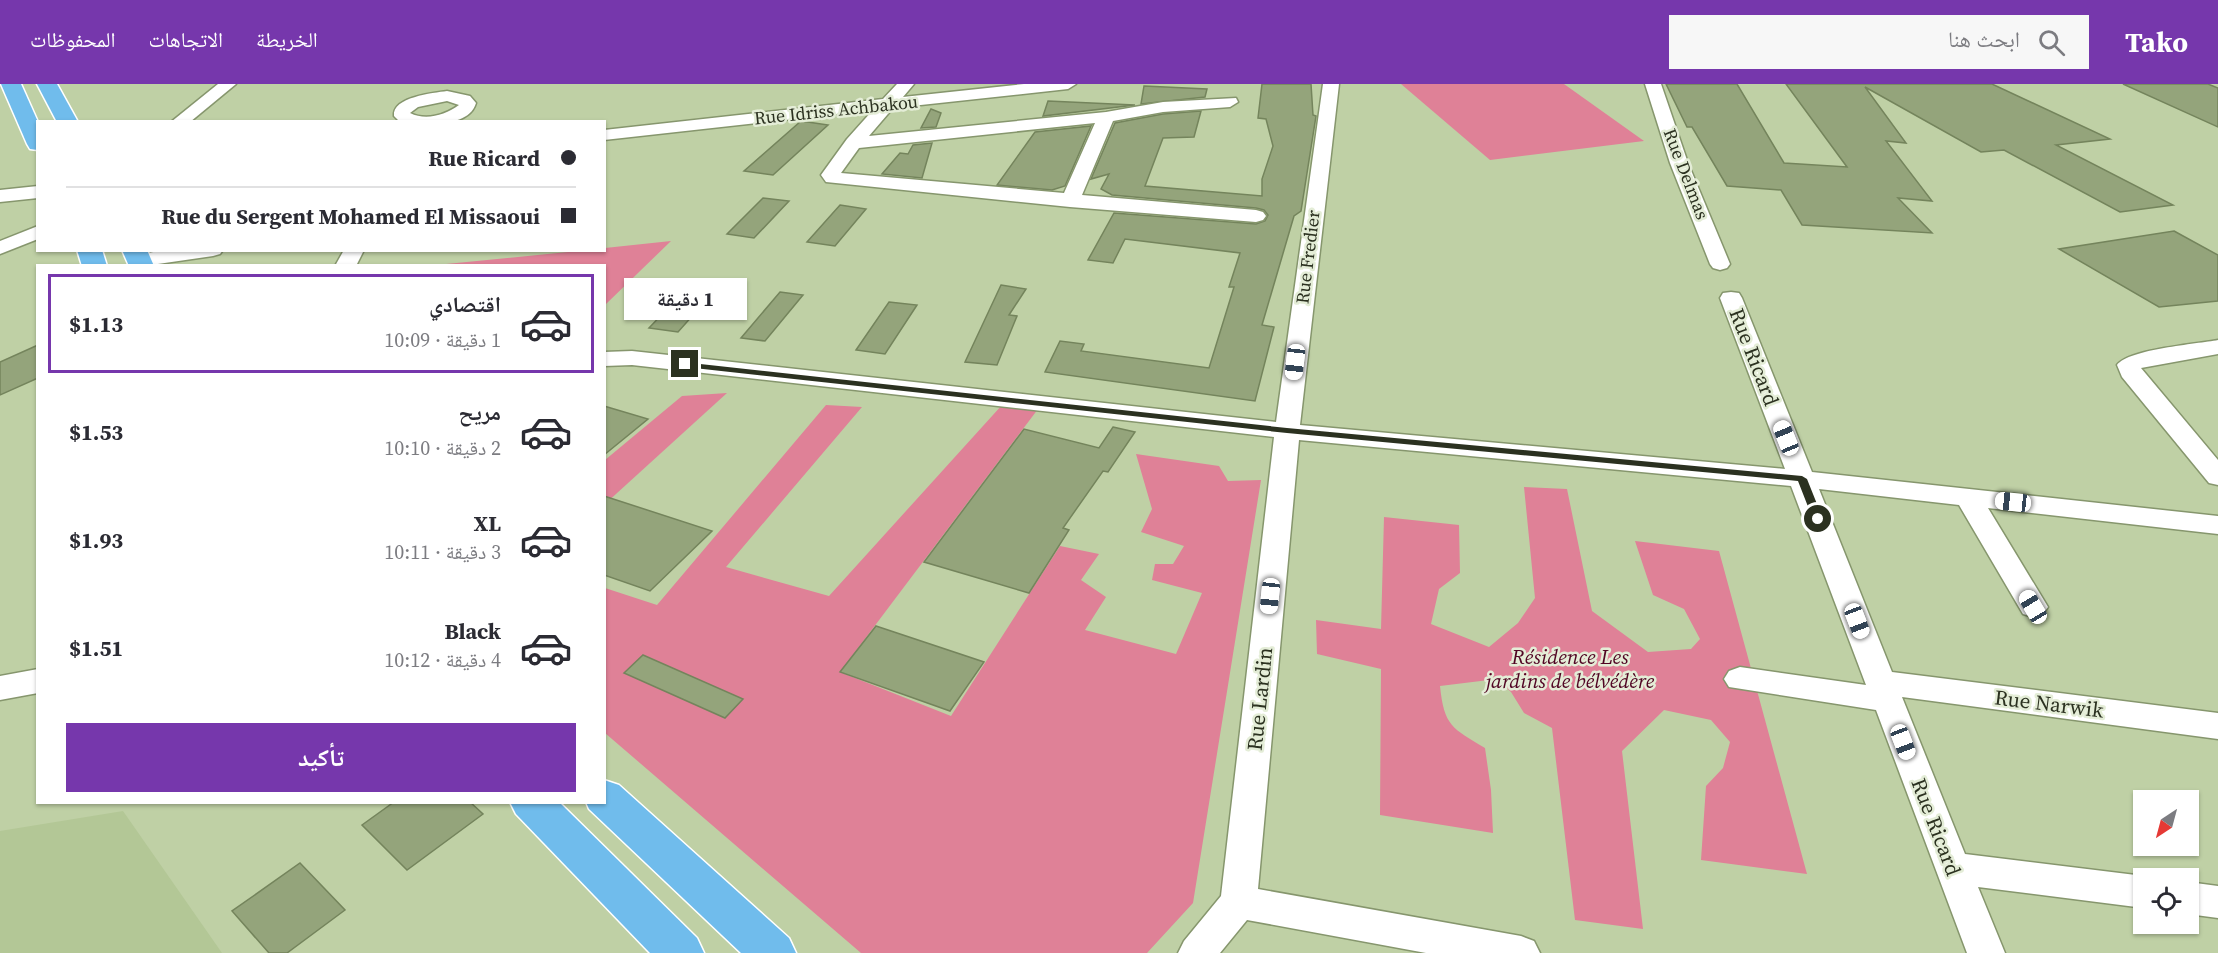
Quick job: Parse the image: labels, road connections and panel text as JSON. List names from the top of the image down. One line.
{"streets":{"street":["Rue Idriss Achbakou","Rue Delmas","Rue Fredier","Rue Ricard","Rue Lardin","Rue Narwik"]},"crossings":[["Rue Fredier","Rue Lardin"],["Rue Ricard","Rue Narwik"]],"parks":["Résidence Les jardins de bélvédère"],"north":"bottom left","page":{"header":"Tako","search":"ابحث هنا","nav":["الخريطة","الاتجاهات","المحفوظات"],"banner":["Rue Ricard","Rue du Sergent Mohamed El Missaoui"],"list":[{"name":"اقتصادي","note":"1 دقيقة · 10:09","value":"$1.13"},{"name":"مريح","note":"2 دقيقة · 10:10","value":"$1.53"},{"name":"XL","note":"3 دقيقة · 10:11","value":"$1.93"},{"name":"Black","note":"4 دقيقة · 10:12","value":"$1.51"}],"bubble":"1 دقيقة","buttons":"تأكيد"}}
